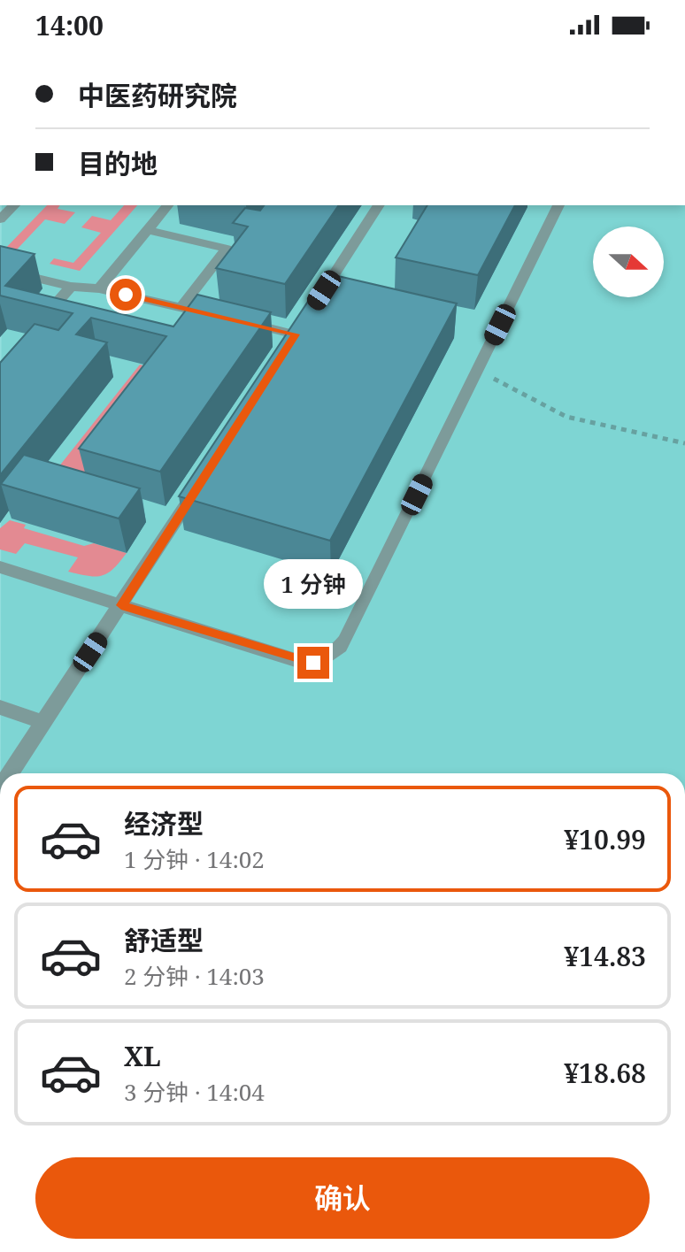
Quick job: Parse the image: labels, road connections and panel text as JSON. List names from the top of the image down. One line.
{"north":"right","page":{"status":"14:00","banner":["中医药研究院","目的地"],"bubble":"1 分钟","list":[{"name":"经济型","note":"1 分钟 · 14:02","value":"¥10.99"},{"name":"舒适型","note":"2 分钟 · 14:03","value":"¥14.83"},{"name":"XL","note":"3 分钟 · 14:04","value":"¥18.68"}],"buttons":"确认"}}
